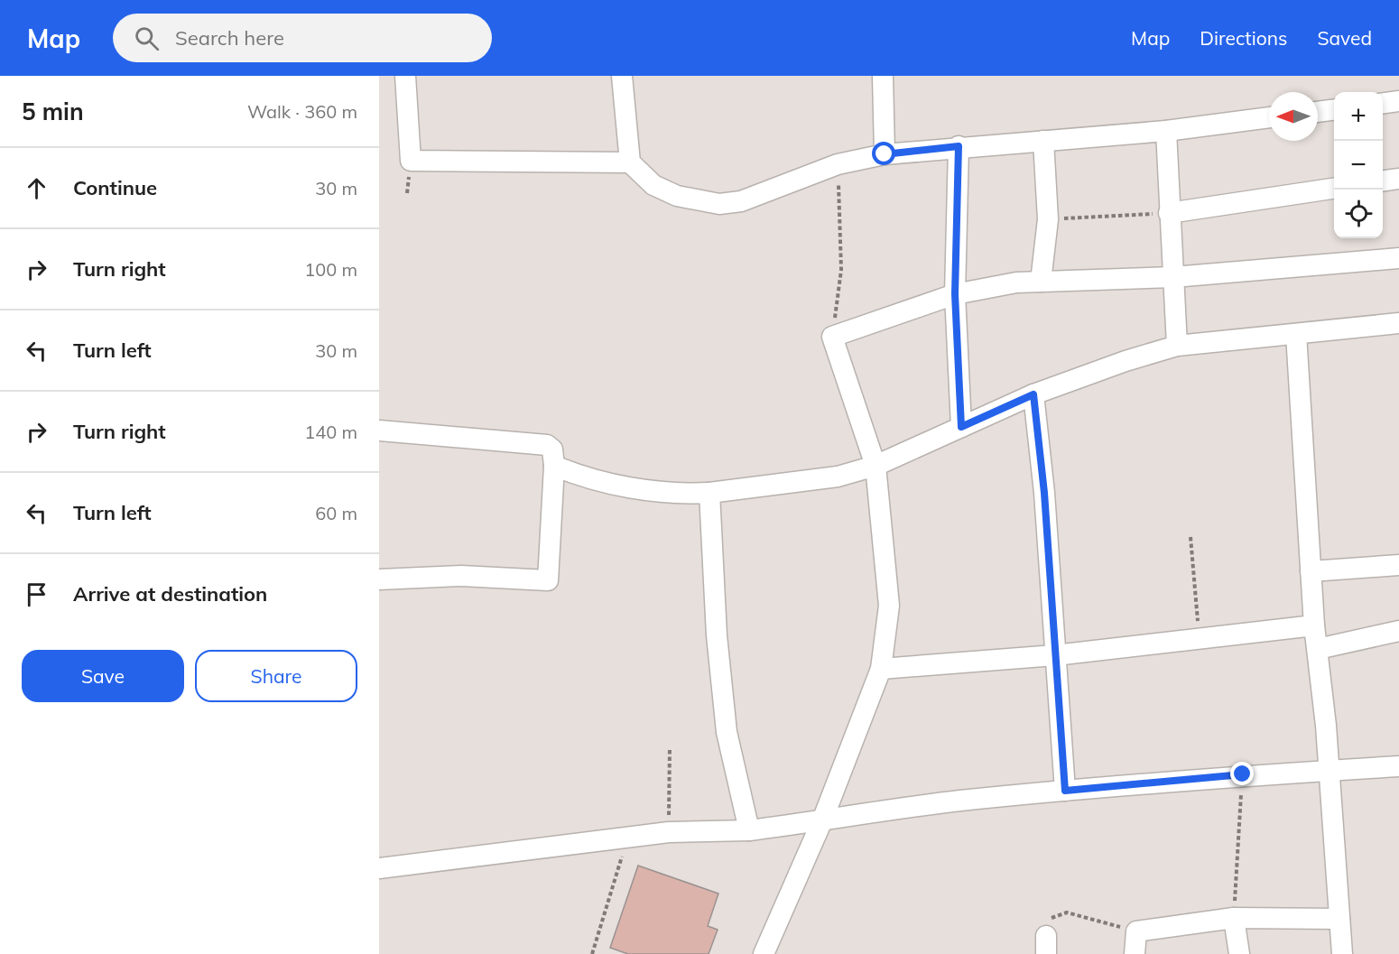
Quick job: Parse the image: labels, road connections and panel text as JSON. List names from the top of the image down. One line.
{"north":"left","page":{"header":"Map","search":"Search here","nav":["Map","Directions","Saved"],"heading":["5 min","Walk · 360 m"],"map_buttons":["+","−"],"list":[["Continue","30 m"],["Turn right","100 m"],["Turn left","30 m"],["Turn right","140 m"],["Turn left","60 m"],"Arrive at destination"],"buttons":["Save","Share"]}}
